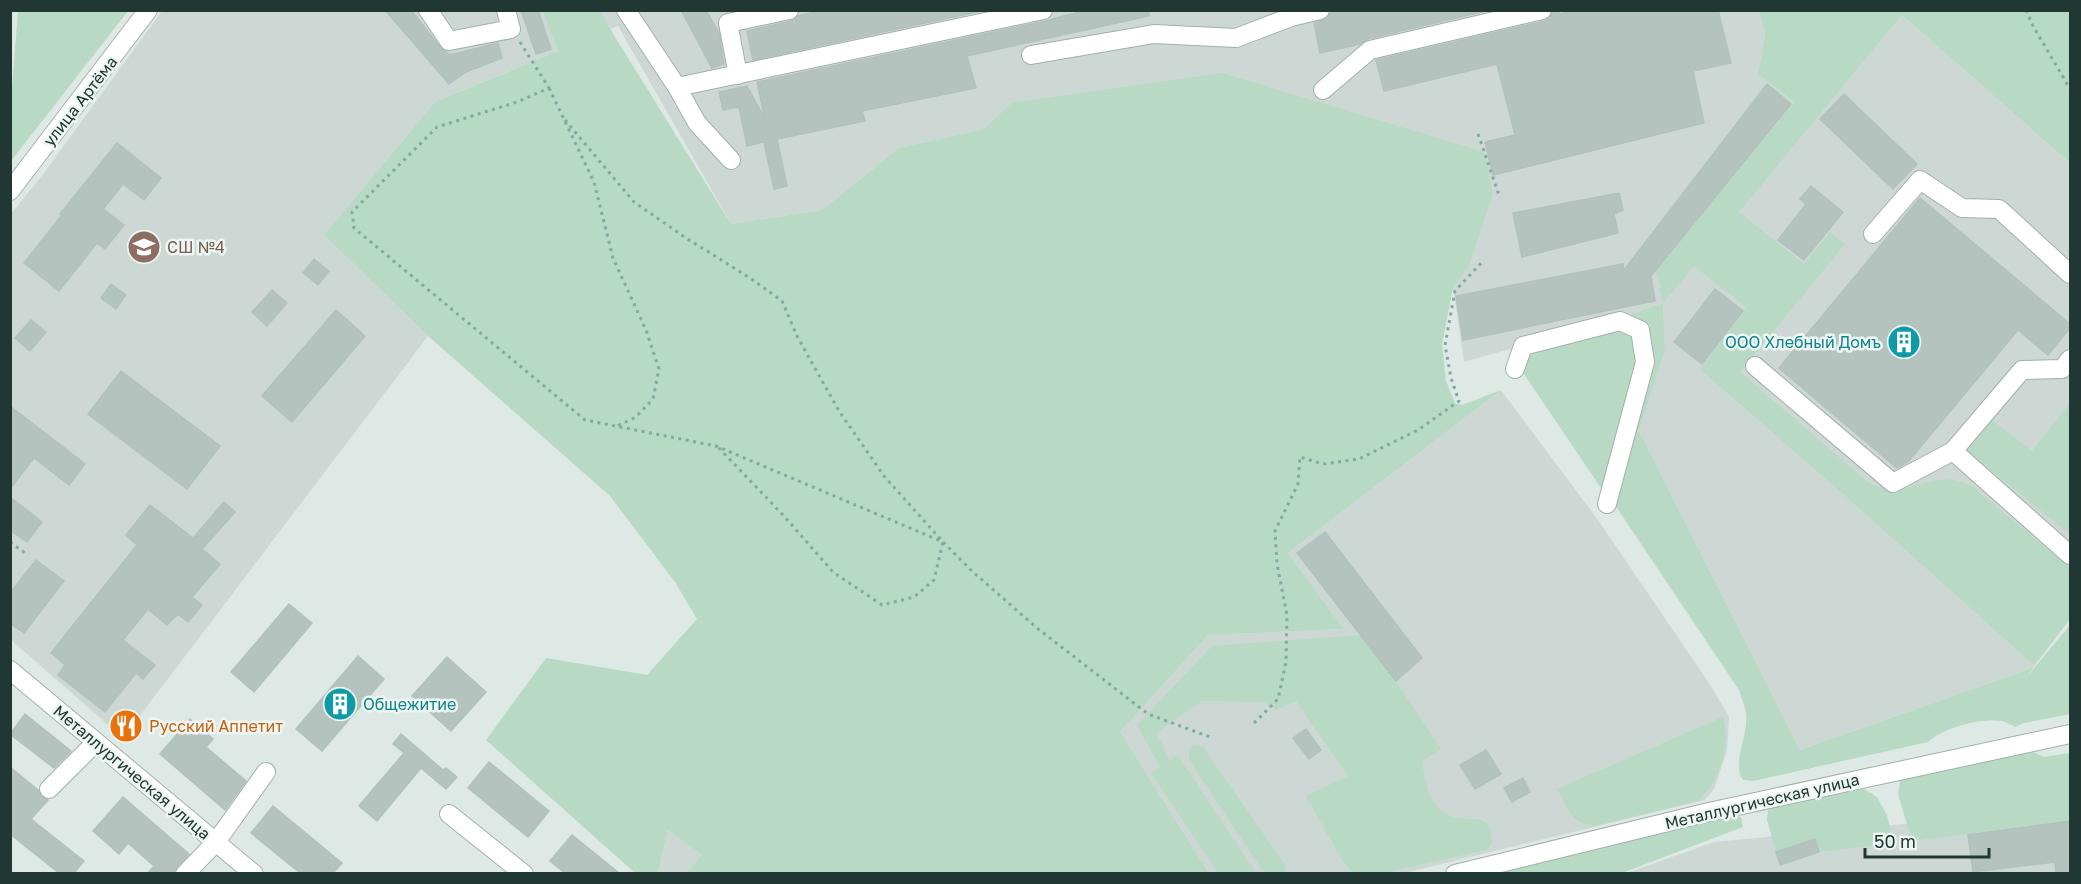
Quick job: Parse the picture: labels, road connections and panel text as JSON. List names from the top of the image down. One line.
{"streets":{"street":["улица Артёма","Металлургическая улица"]},"places":{"school or university":["СШ №4"],"building":["ООО Хлебный Домъ","Общежитие"],"restaurant":["Русский Аппетит"]},"scale_bar":"50 m"}
